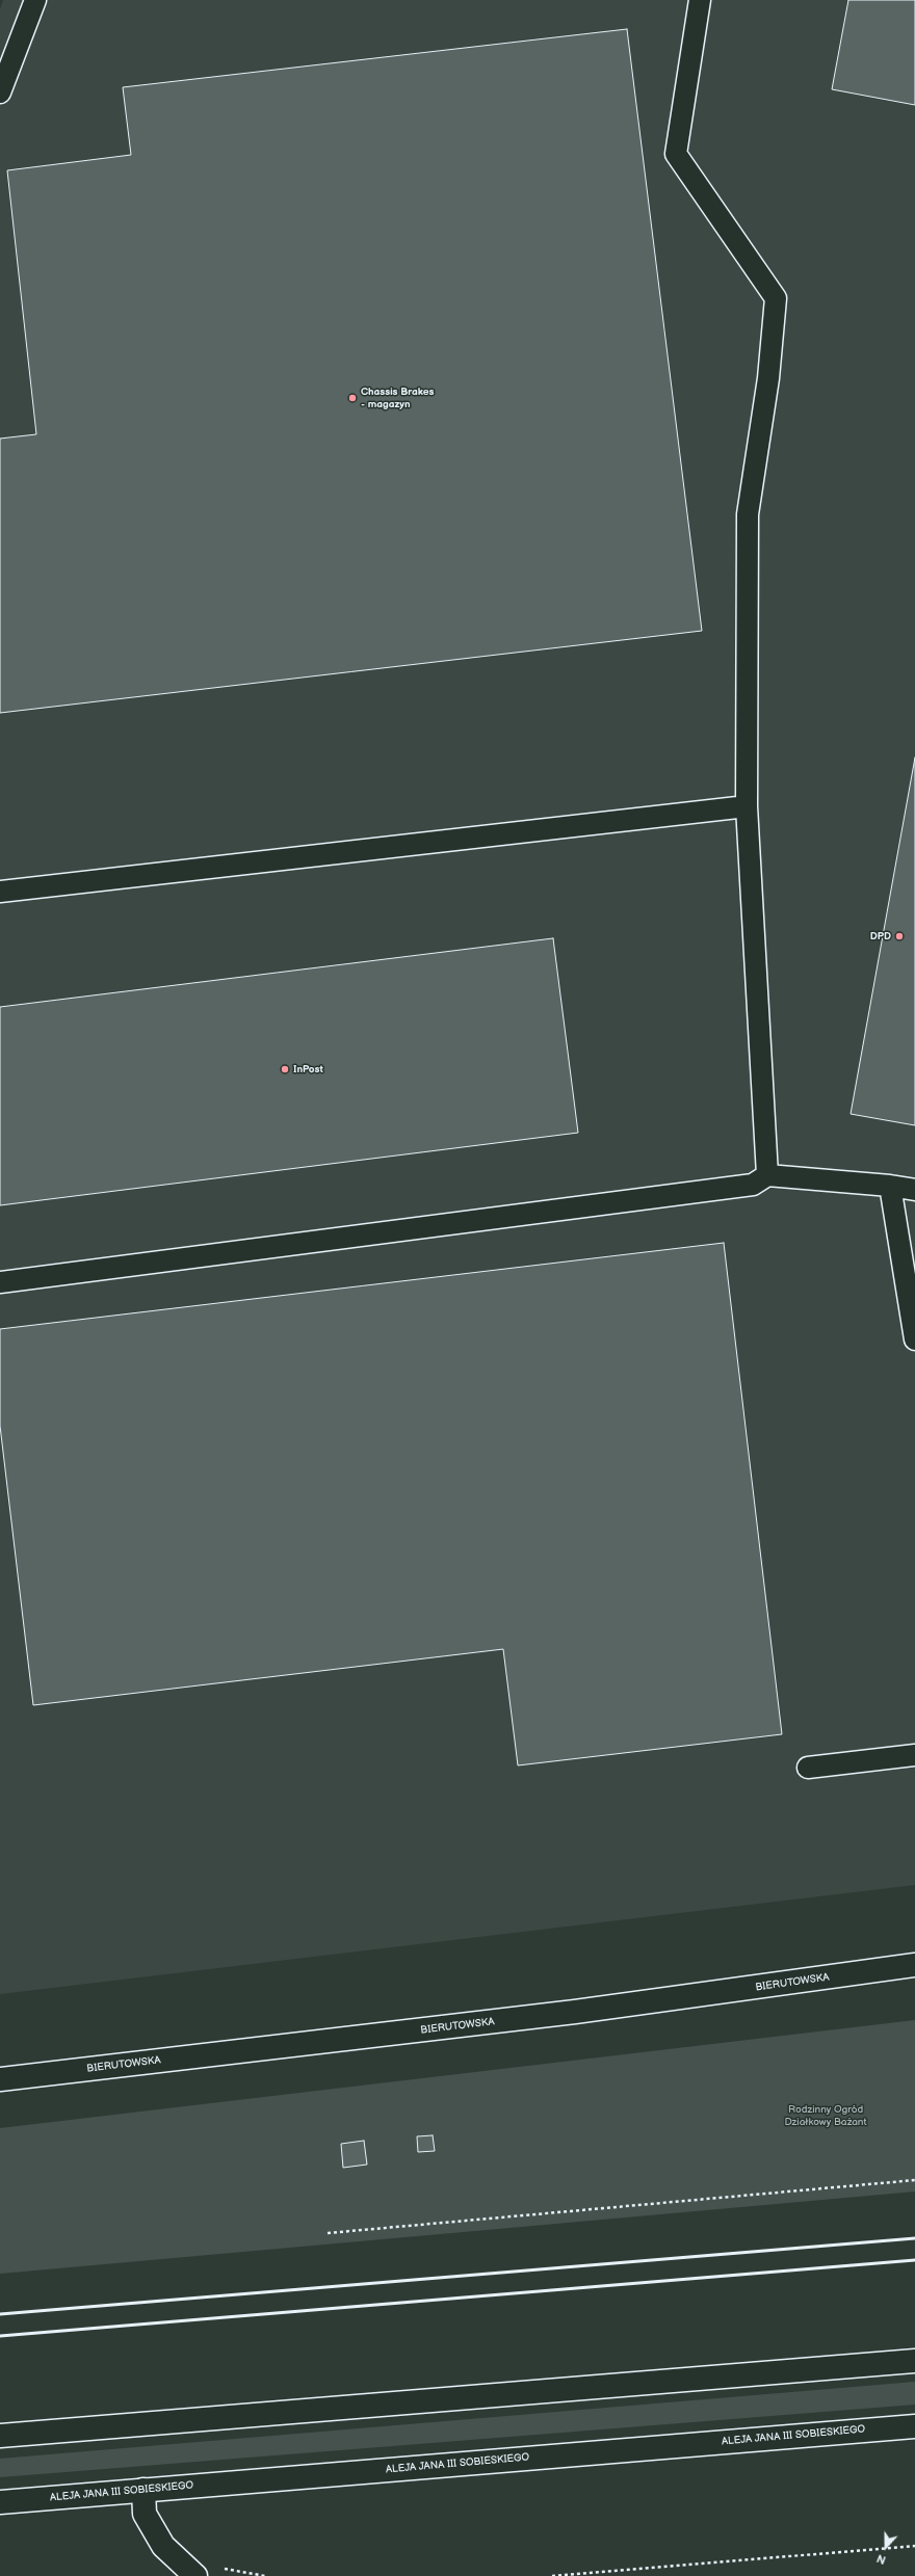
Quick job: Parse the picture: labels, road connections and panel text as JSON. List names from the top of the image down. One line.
{"streets":{"main road":["BIERUTOWSKA","ALEJA JANA III SOBIESKIEGO"]},"parks":["Rodzinny Ogród Działkowy Bażant"],"places":["Chassis Brakes - magazyn","DPD","InPost"],"north":"bottom"}
